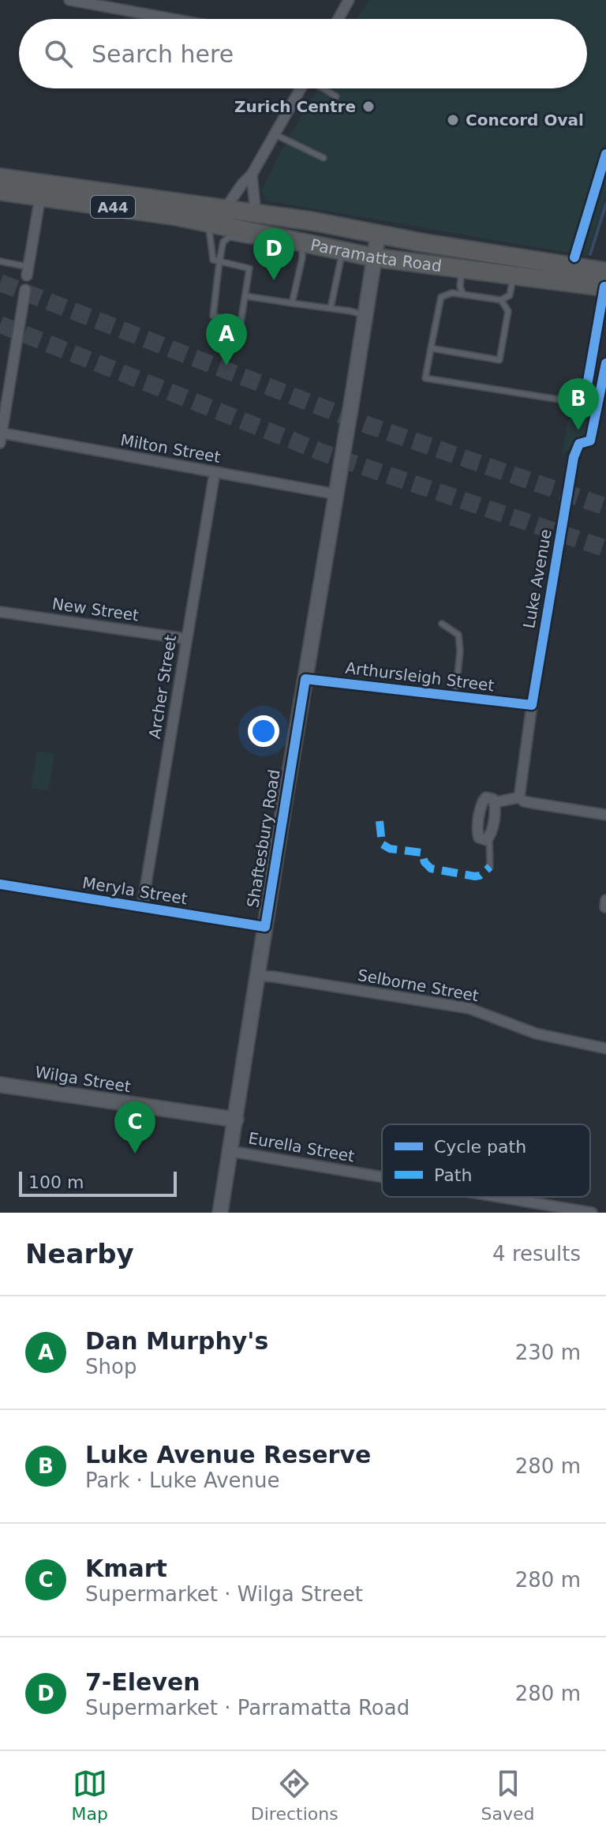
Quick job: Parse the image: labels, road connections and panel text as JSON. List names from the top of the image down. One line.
{"streets":{"highway":["A44","Parramatta Road"],"main road":["Shaftesbury Road","Wilga Street"],"street":["Milton Street","Luke Avenue","New Street","Arthursleigh Street","Archer Street","Meryla Street","Selborne Street","Eurella Street"]},"crossings":[["Parramatta Road","Shaftesbury Road"],["Milton Street","Archer Street"],["Milton Street","Shaftesbury Road"],["Luke Avenue","Arthursleigh Street"],["New Street","Archer Street"],["Arthursleigh Street","Shaftesbury Road"],["Archer Street","Meryla Street"],["Shaftesbury Road","Meryla Street"],["Shaftesbury Road","Selborne Street"],["Shaftesbury Road","Wilga Street"],["Shaftesbury Road","Eurella Street"]],"places":["Zurich Centre","Concord Oval"],"legend":["Cycle path","Path"],"scale_bar":"100 m","page":{"search":"Search here","pins":["D","A","B","C"],"scale":"100 m","heading":["Nearby","4 results"],"list":[{"mark":"A","name":"Dan Murphy's","note":"Shop","value":"230 m"},{"mark":"B","name":"Luke Avenue Reserve","note":"Park · Luke Avenue","value":"280 m"},{"mark":"C","name":"Kmart","note":"Supermarket · Wilga Street","value":"280 m"},{"mark":"D","name":"7-Eleven","note":"Supermarket · Parramatta Road","value":"280 m"}],"nav":["Map","Directions","Saved"]}}
